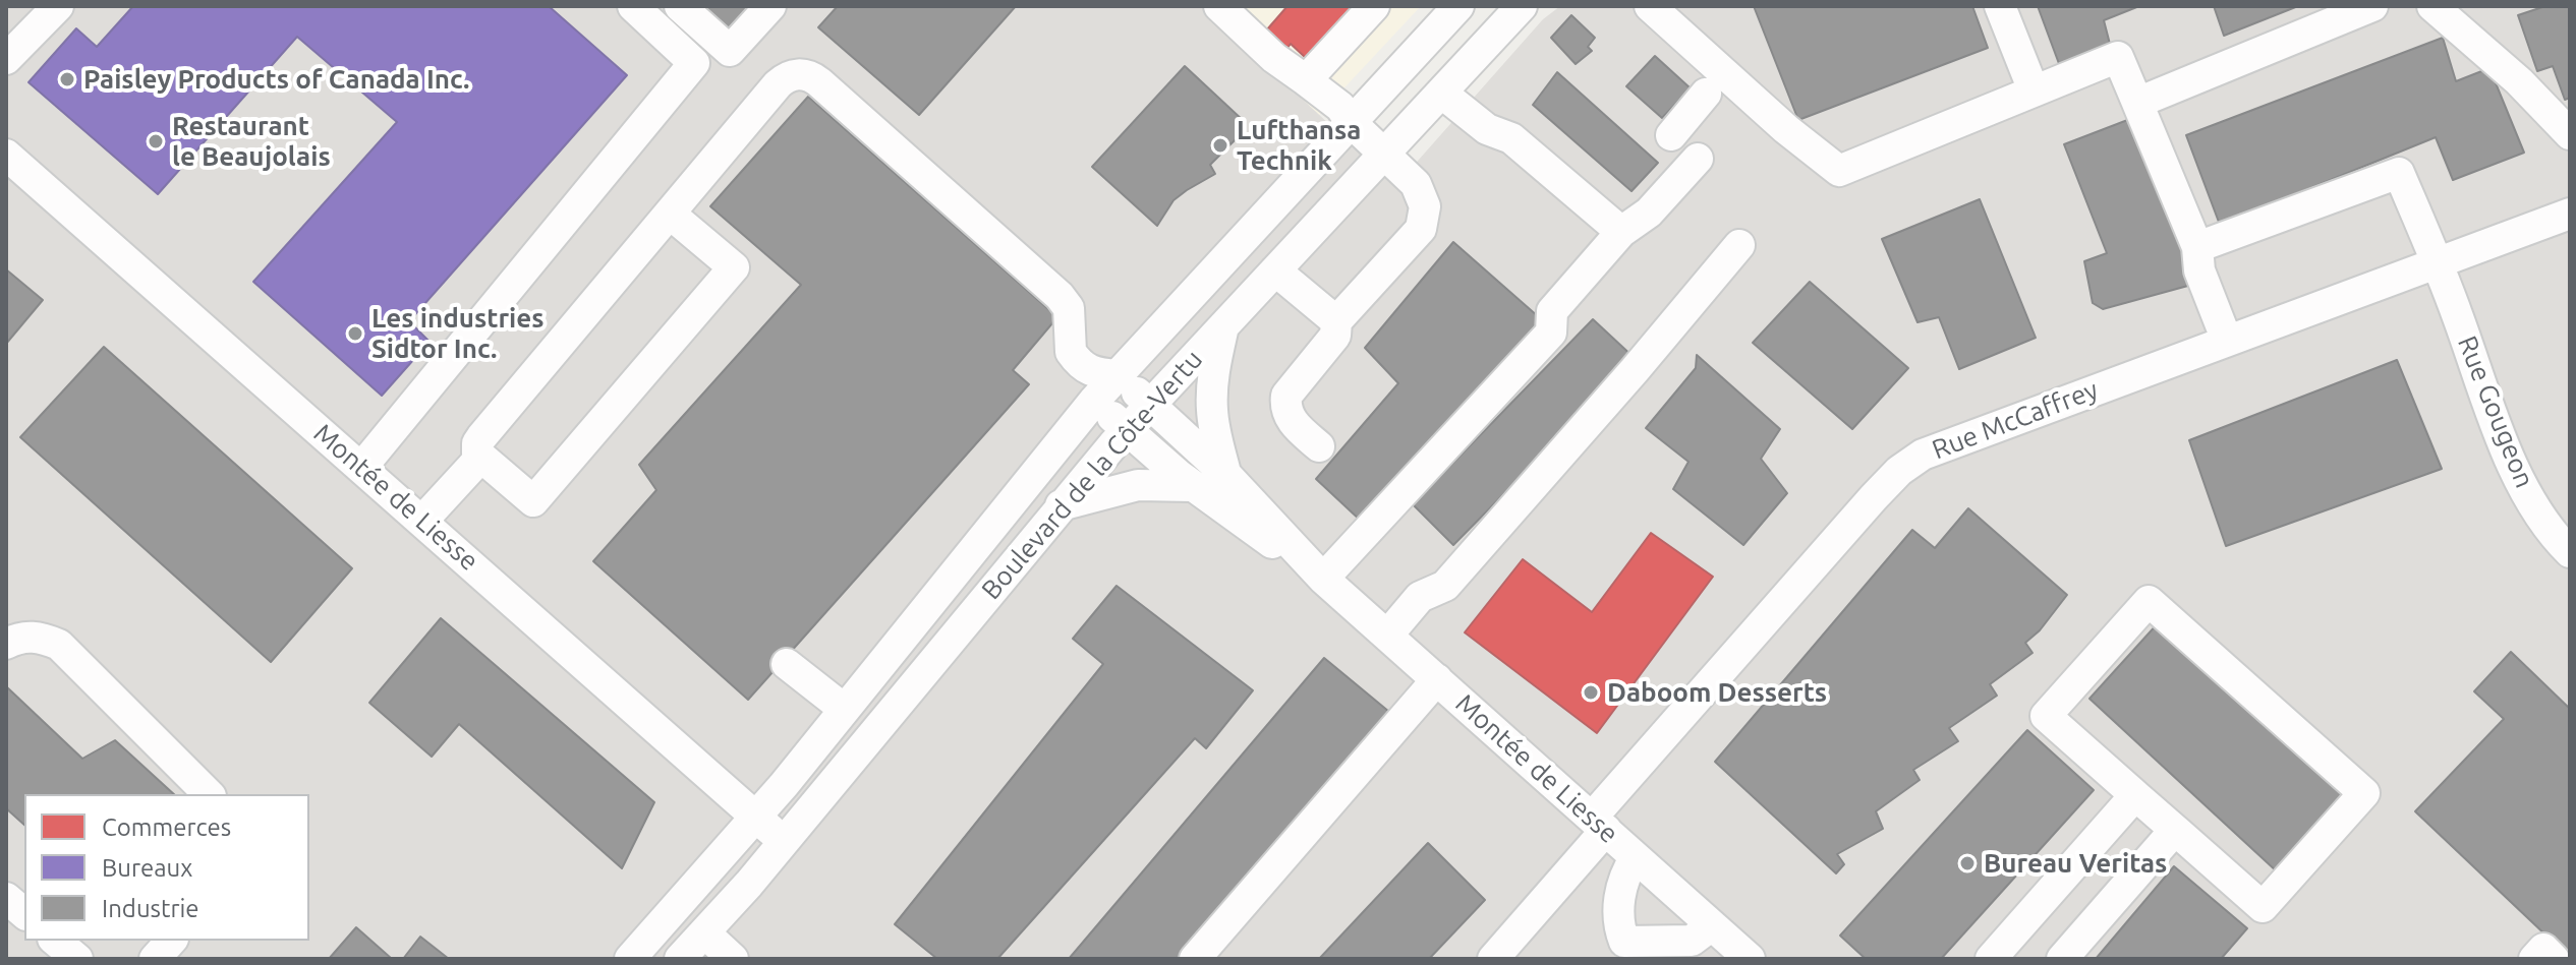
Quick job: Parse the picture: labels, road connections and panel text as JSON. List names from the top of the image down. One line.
{"streets":{"street":["Rue Gougeon","Rue McCaffrey","Boulevard de la Côte-Vertu","Montée de Liesse"]},"crossings":[["Rue Gougeon","Rue McCaffrey"],["Rue McCaffrey","Montée de Liesse"],["Boulevard de la Côte-Vertu","Montée de Liesse"]],"places":["Paisley Products of Canada Inc.","Restaurant le Beaujolais","Lufthansa Technik","Les industries Sidtor Inc.","Daboom Desserts","Bureau Veritas"],"legend":["Commerces","Bureaux","Industrie"]}
